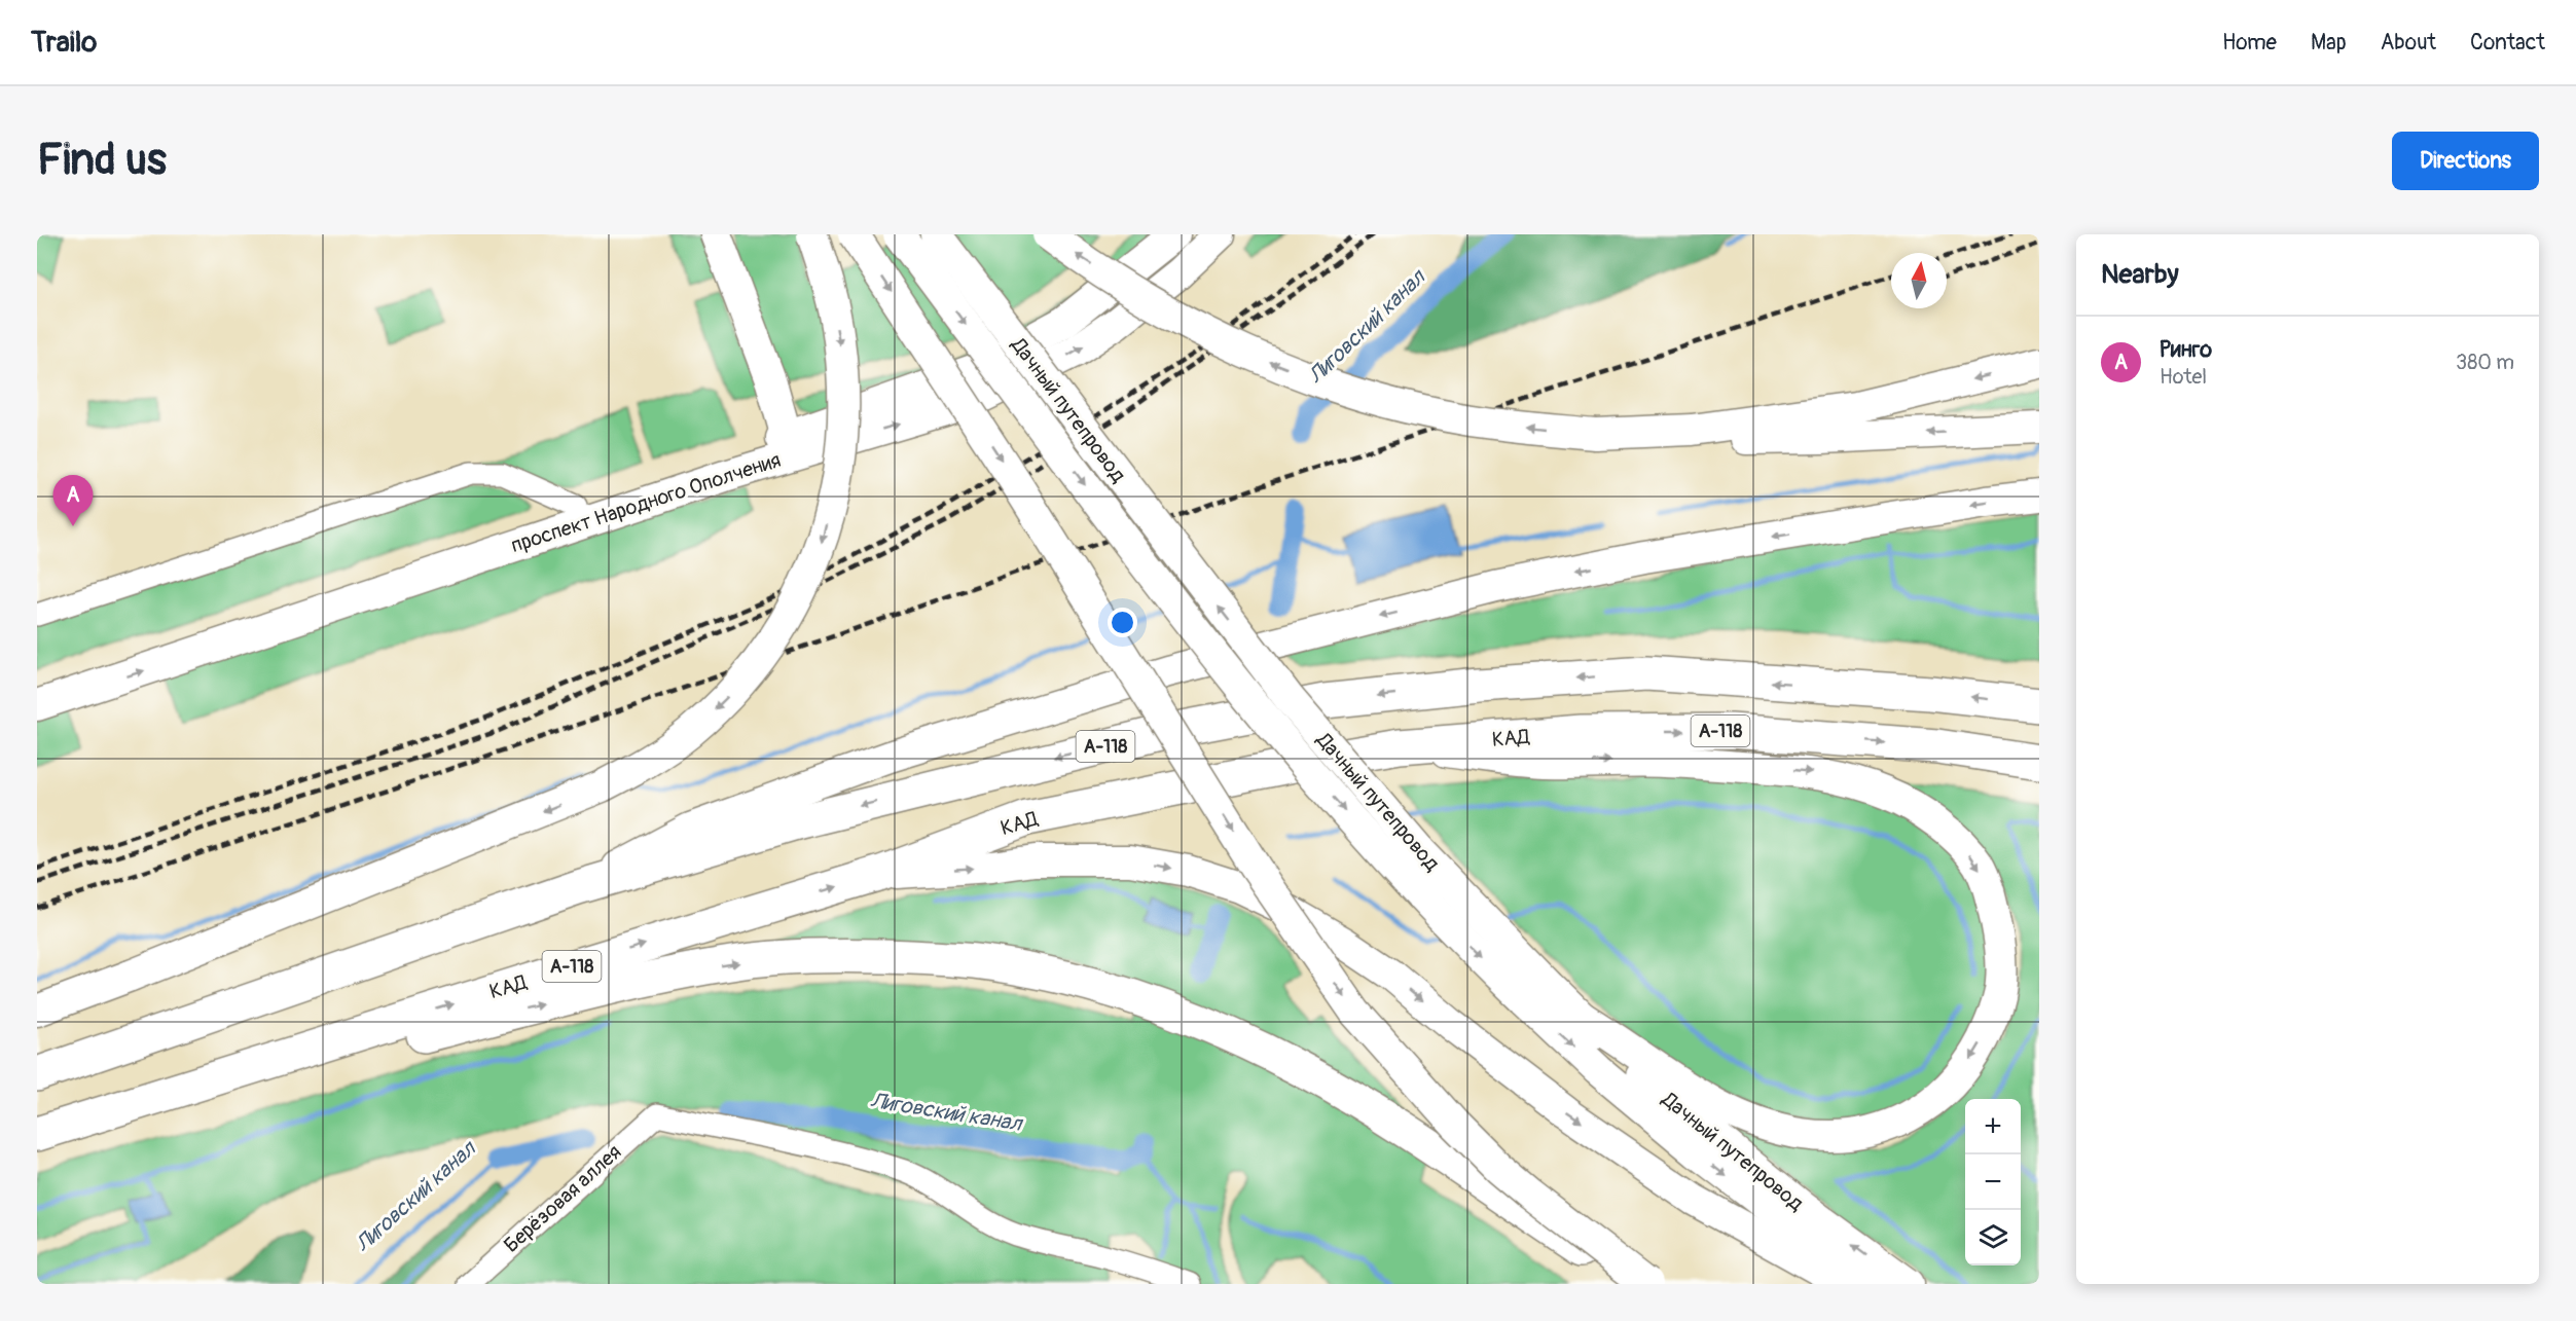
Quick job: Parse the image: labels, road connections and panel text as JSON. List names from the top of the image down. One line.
{"streets":{"highway":["А-118","КАД"],"main road":["Дачный путепровод","проспект Народного Ополчения"],"street":["Берёзовая аллея"]},"water":["Лиговский канал"],"north":"top","page":{"header":"Trailo","nav":["Home","Map","About","Contact"],"buttons":"Directions","title":"Find us","heading":"Nearby","list":[{"mark":"A","name":"Ринго","note":"Hotel","value":"380 m"}],"pins":"A","map_buttons":["+","−"]}}
